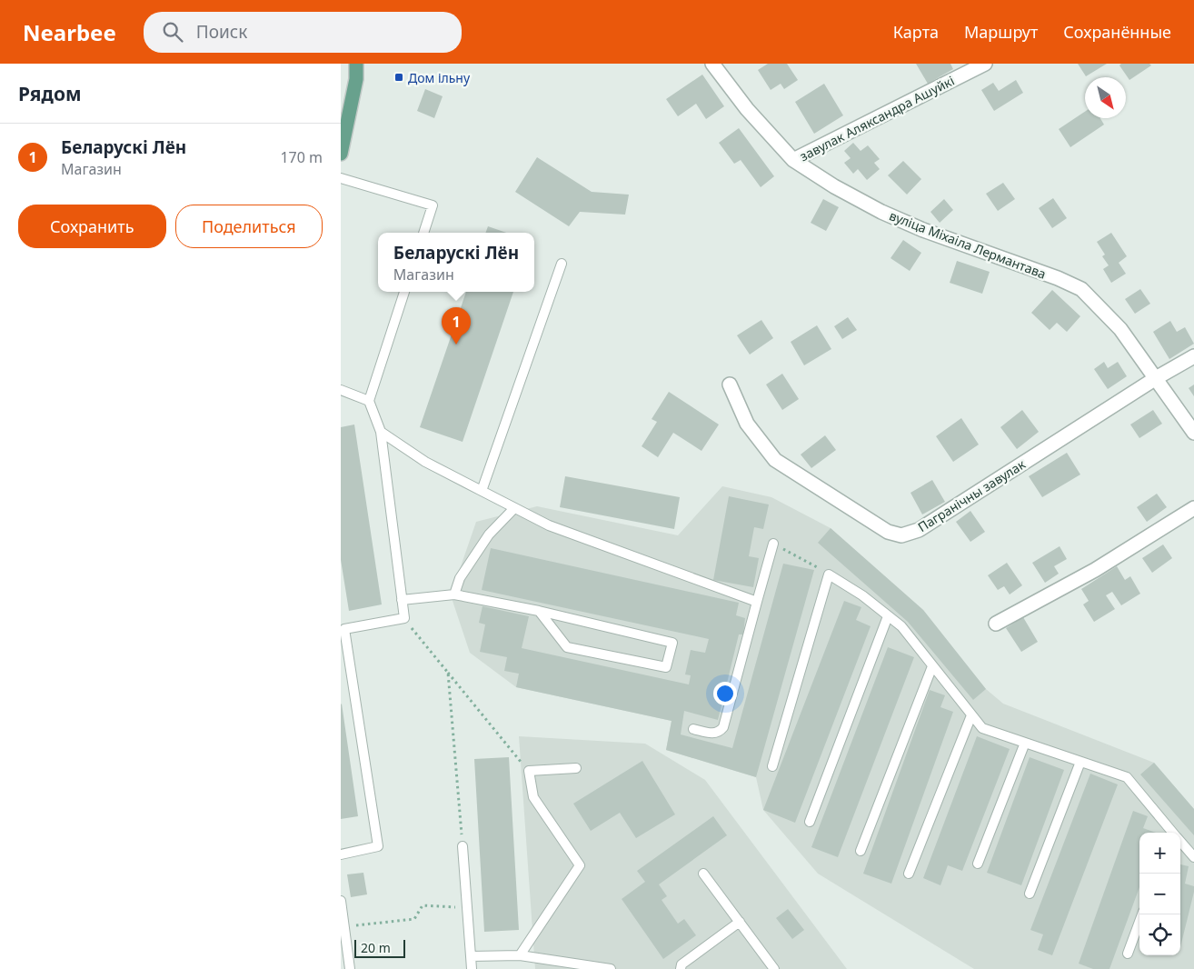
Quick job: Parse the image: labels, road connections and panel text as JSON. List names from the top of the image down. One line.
{"streets":{"street":["завулак Аляксандра Ашуйкі","вуліца Міхаіла Лермантава","Пагранічны завулак"]},"crossings":[["завулак Аляксандра Ашуйкі","вуліца Міхаіла Лермантава"],["вуліца Міхаіла Лермантава","Пагранічны завулак"]],"places":{"transit":["Дом ільну"]},"scale_bar":"20 m","north":"bottom right","page":{"header":"Nearbee","search":"Поиск","nav":["Карта","Маршрут","Сохранённые"],"heading":"Рядом","list":[{"mark":"1","name":"Беларускі Лён","note":"Магазин","value":"170 m"}],"buttons":["Сохранить","Поделиться"],"popup":["Беларускі Лён","Магазин"],"pins":"1","map_buttons":["+","−"],"scale":"20 m"}}
